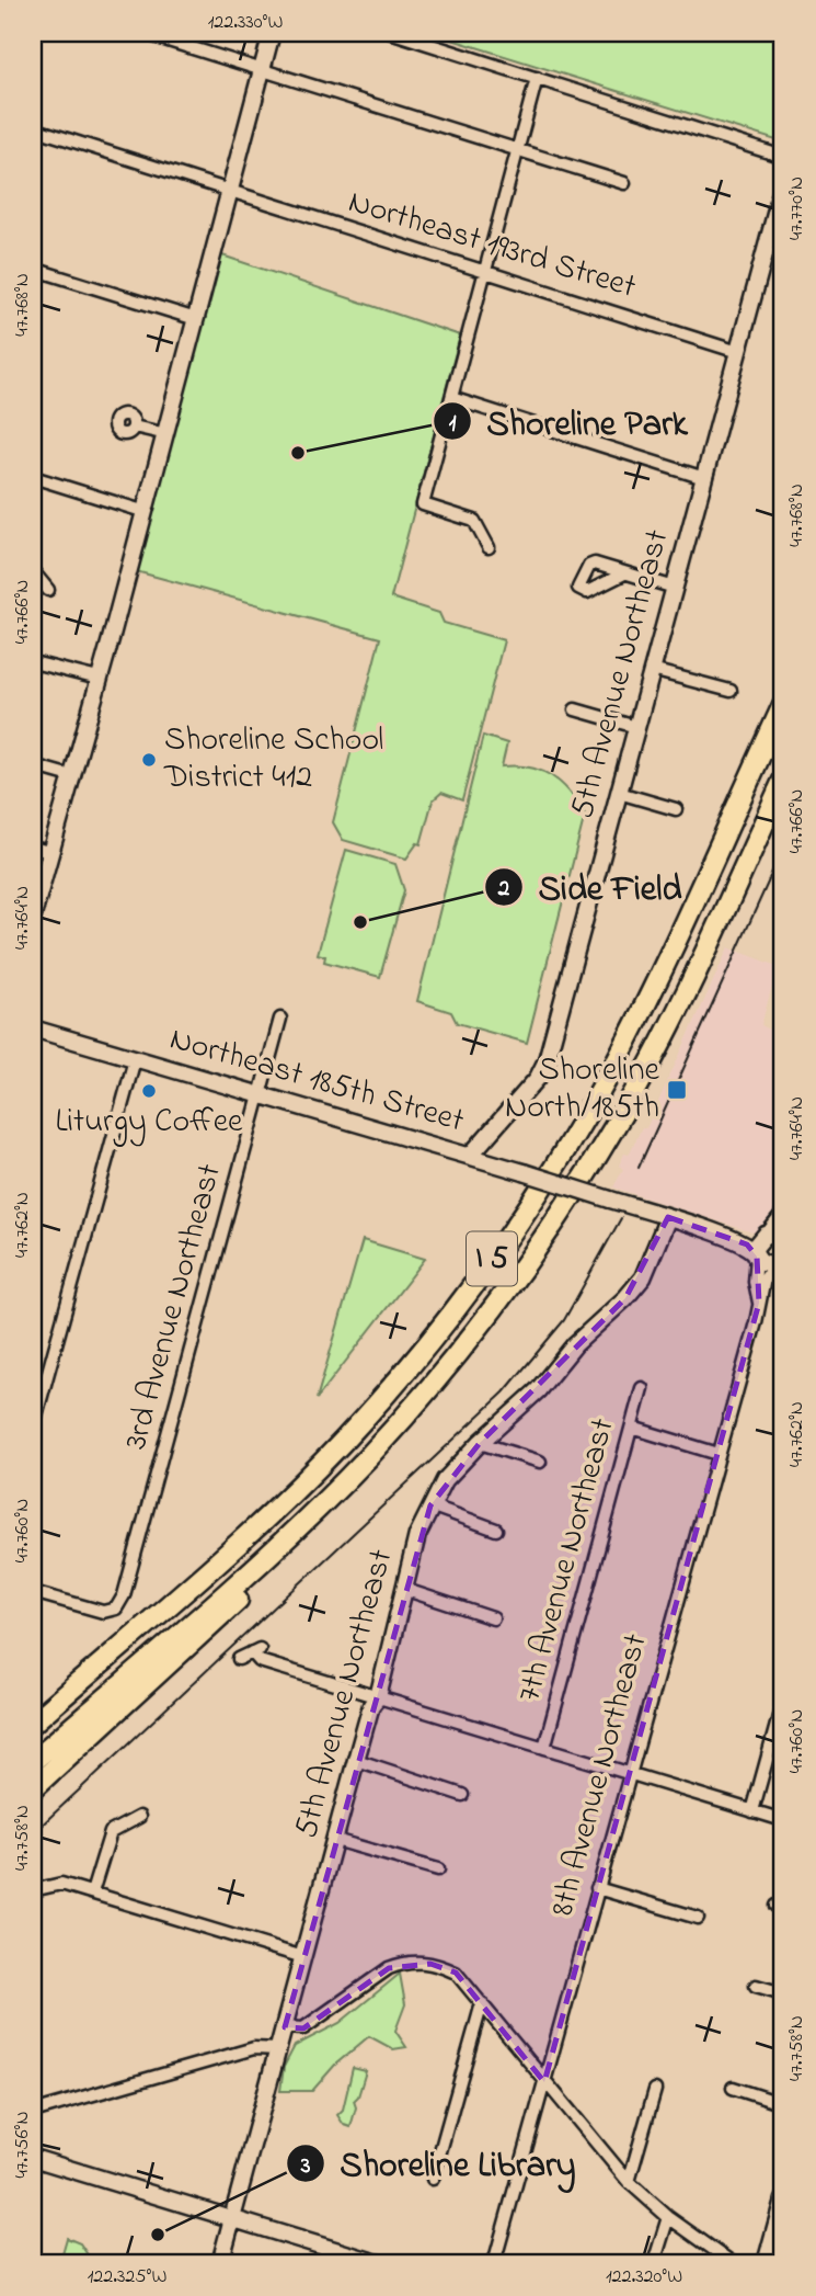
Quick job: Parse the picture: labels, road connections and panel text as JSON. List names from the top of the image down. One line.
{"streets":{"highway":["I 5"],"street":["Northeast 193rd Street","5th Avenue Northeast","Northeast 185th Street","3rd Avenue Northeast","7th Avenue Northeast","8th Avenue Northeast"]},"crossings":[["Northeast 193rd Street","5th Avenue Northeast"],["5th Avenue Northeast","Northeast 185th Street"],["Northeast 185th Street","3rd Avenue Northeast"],["Northeast 185th Street","8th Avenue Northeast"]],"places":{"other":["Shoreline Park","Shoreline School District 412","Side Field","Liturgy Coffee","Shoreline Library"],"transit":["Shoreline North/185th"]},"coordinates":["122.330°W","47.770°N","47.768°N","47.766°N","47.764°N","47.762°N","47.760°N","47.758°N","47.756°N","122.325°W","122.320°W"]}
